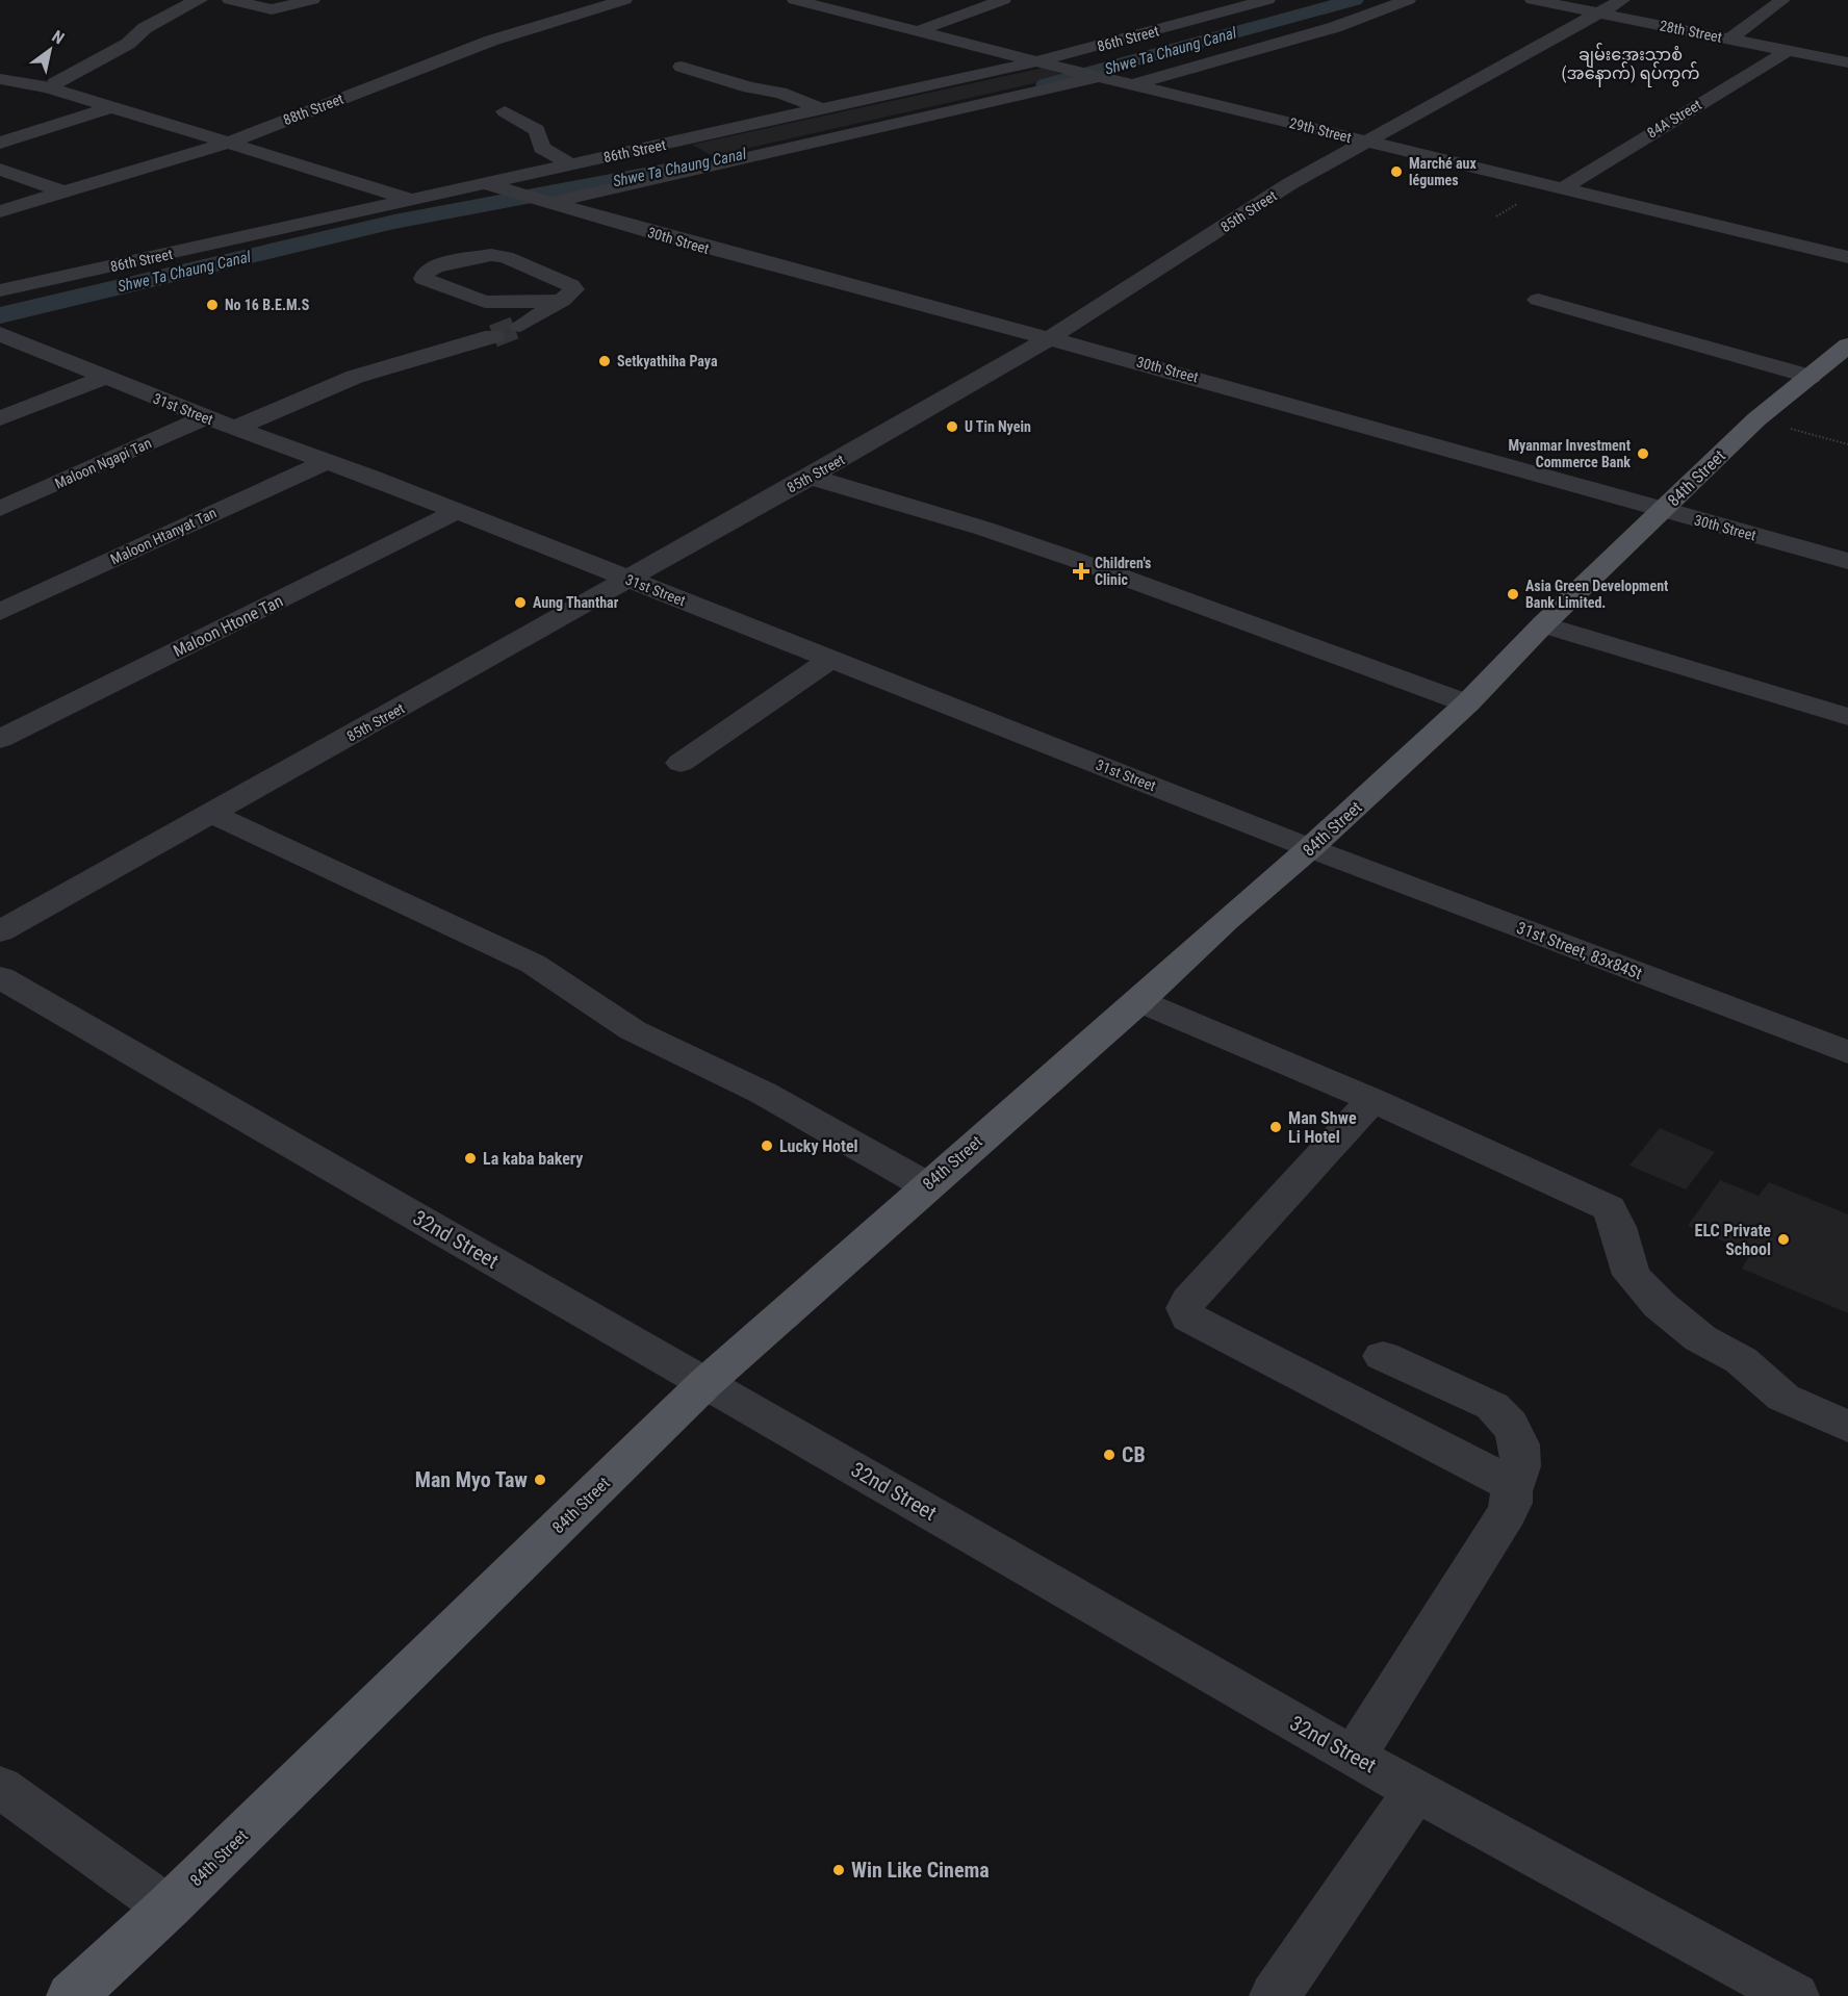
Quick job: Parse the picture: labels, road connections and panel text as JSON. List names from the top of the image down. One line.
{"streets":{"main road":["84th Street"],"street":["28th Street","86th Street","88th Street","84A Street","29th Street","85th Street","30th Street","31st Street","Maloon Ngapi Tan","Maloon Htanyat Tan","Maloon Htone Tan","31st Street, 83x84St","32nd Street"]},"crossings":[["28th Street","84A Street"],["28th Street","85th Street"],["86th Street","29th Street"],["86th Street","30th Street"],["84A Street","29th Street"],["29th Street","85th Street"],["85th Street","30th Street"],["85th Street","31st Street"],["30th Street","84th Street"],["31st Street","Maloon Ngapi Tan"],["31st Street","84th Street"],["31st Street","Maloon Htanyat Tan"],["31st Street","Maloon Htone Tan"],["31st Street","31st Street, 83x84St"],["84th Street","31st Street, 83x84St"],["84th Street","32nd Street"]],"districts":["ချမ်းအေးသာစံ (အနောက်) ရပ်ကွက်"],"water":["Shwe Ta Chaung Canal"],"places":{"other":["Marché aux légumes","No 16 B.E.M.S","Setkyathiha Paya","U Tin Nyein","Myanmar Investment Commerce Bank","Asia Green Development Bank Limited.","Aung Thanthar","Man Shwe Li Hotel","Lucky Hotel","La kaba bakery","ELC Private School","CB","Man Myo Taw","Win Like Cinema"],"health":["Children's Clinic"]},"north":"top right"}
